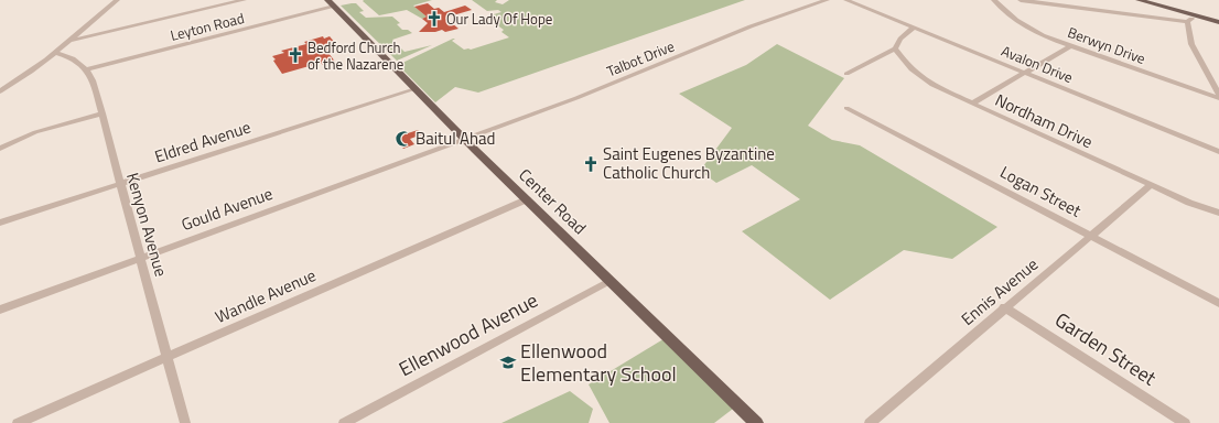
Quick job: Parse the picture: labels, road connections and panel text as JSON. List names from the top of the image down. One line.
{"streets":{"main road":["Center Road"],"street":["Leyton Road","Berwyn Drive","Talbot Drive","Avalon Drive","Nordham Drive","Eldred Avenue","Logan Street","Gould Avenue","Kenyon Avenue","Ennis Avenue","Wandle Avenue","Ellenwood Avenue","Garden Street"]},"crossings":[["Leyton Road","Center Road"],["Leyton Road","Kenyon Avenue"],["Talbot Drive","Center Road"],["Talbot Drive","Gould Avenue"],["Nordham Drive","Ennis Avenue"],["Eldred Avenue","Center Road"],["Eldred Avenue","Kenyon Avenue"],["Logan Street","Ennis Avenue"],["Center Road","Gould Avenue"],["Center Road","Wandle Avenue"],["Center Road","Ellenwood Avenue"],["Gould Avenue","Kenyon Avenue"],["Kenyon Avenue","Wandle Avenue"],["Ennis Avenue","Garden Street"]],"places":{"church":["Our Lady Of Hope","Bedford Church of the Nazarene","Saint Eugenes Byzantine Catholic Church"],"mosque":["Baitul Ahad"],"school or university":["Ellenwood Elementary School"]}}
